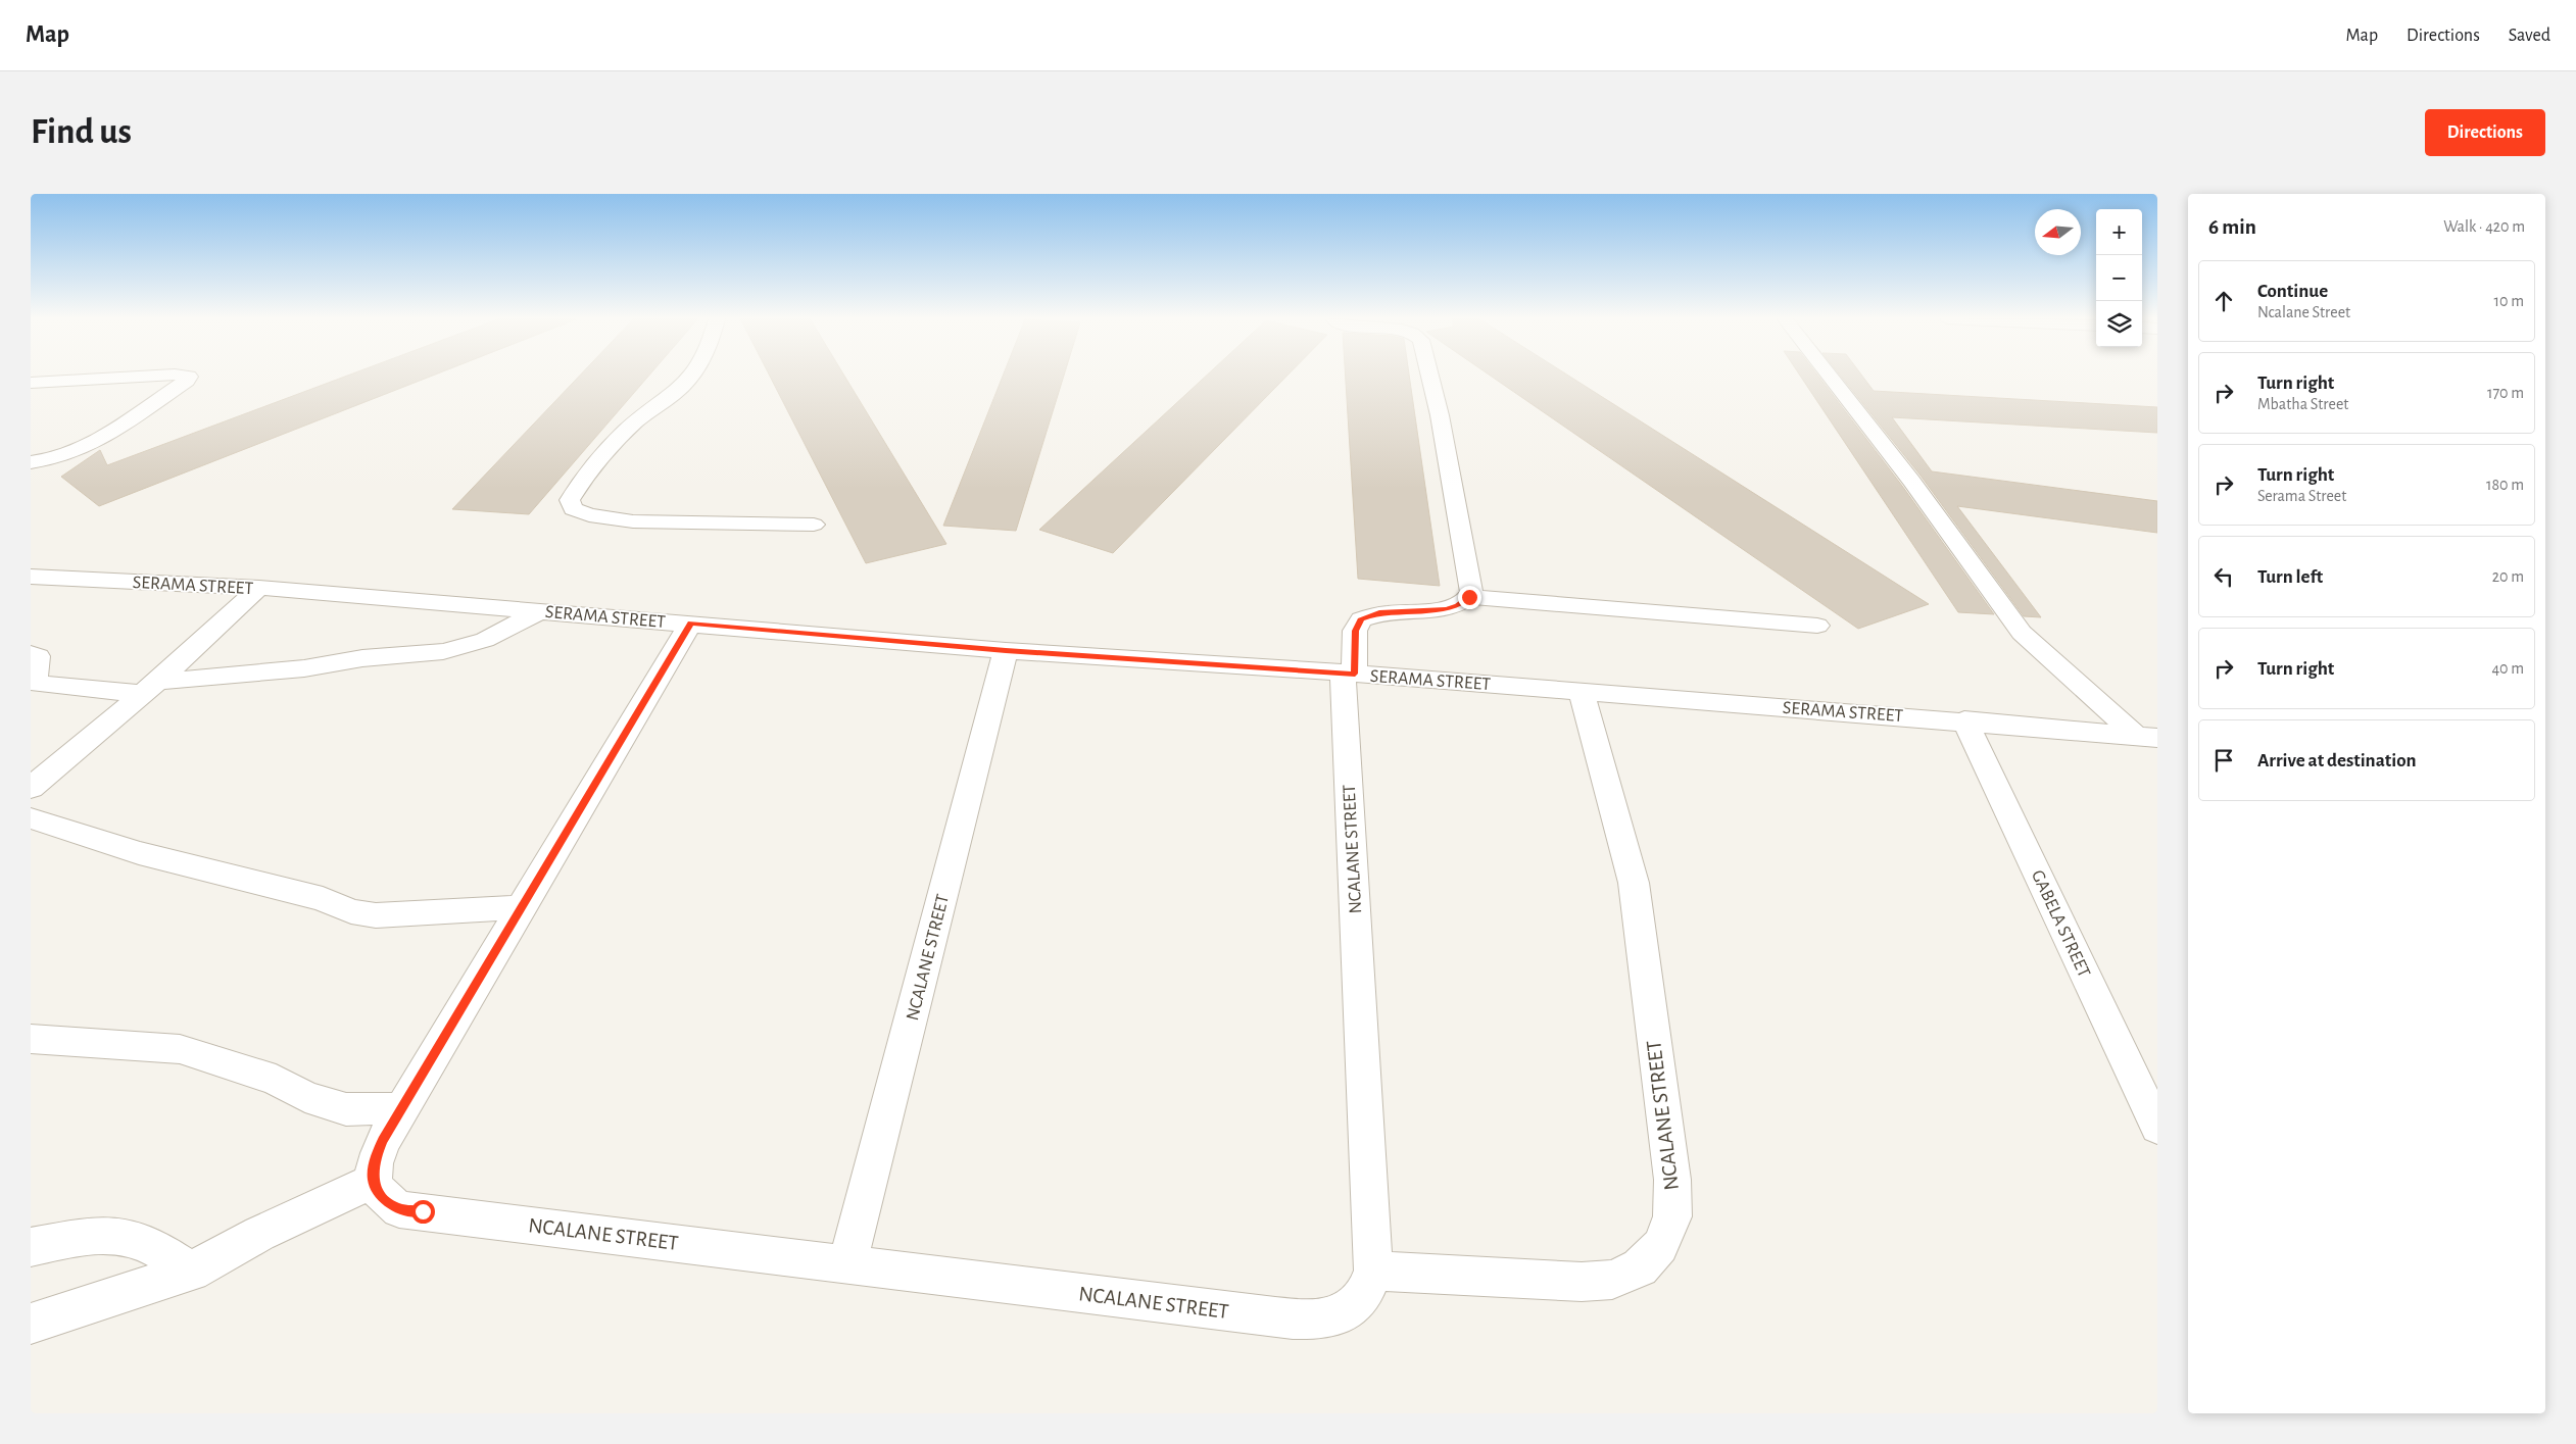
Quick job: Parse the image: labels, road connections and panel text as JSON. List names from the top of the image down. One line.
{"streets":{"street":["SERAMA STREET","NCALANE STREET","GABELA STREET"]},"crossings":[["SERAMA STREET","NCALANE STREET"],["SERAMA STREET","GABELA STREET"]],"north":"left","page":{"header":"Map","nav":["Map","Directions","Saved"],"buttons":"Directions","title":"Find us","heading":["6 min","Walk · 420 m"],"map_buttons":["+","−"],"list":[["Continue","Ncalane Street","10 m"],["Turn right","Mbatha Street","170 m"],["Turn right","Serama Street","180 m"],["Turn left","20 m"],["Turn right","40 m"],"Arrive at destination"]}}
